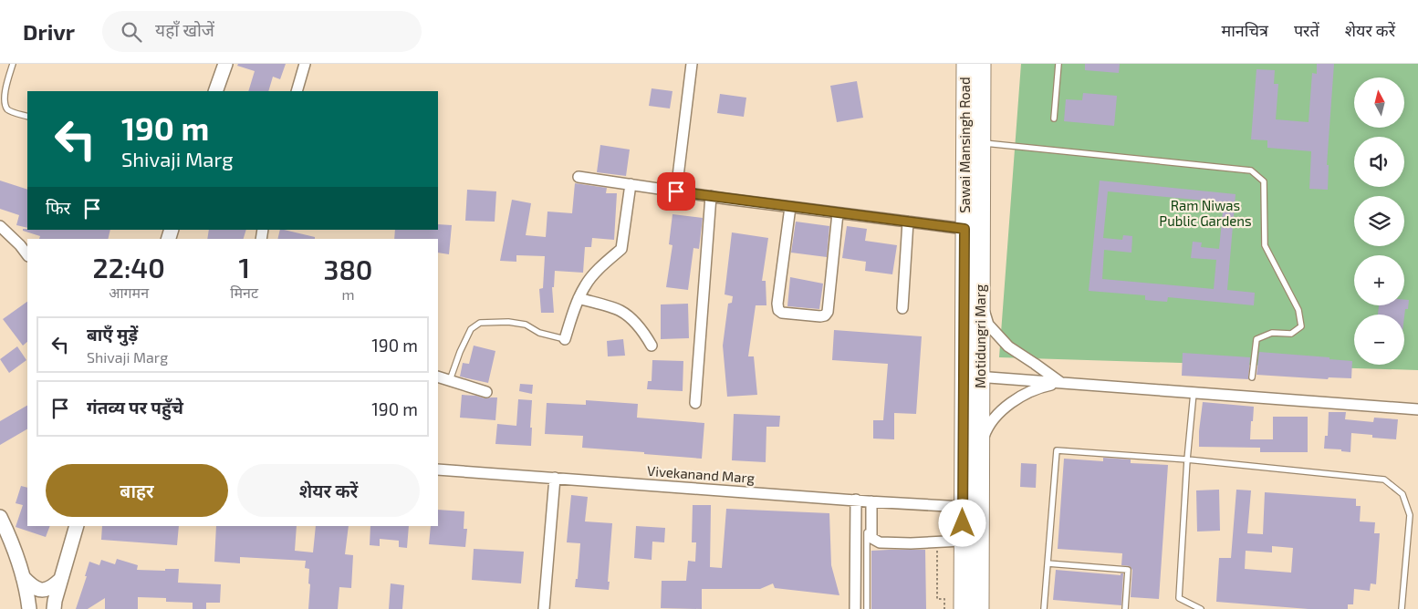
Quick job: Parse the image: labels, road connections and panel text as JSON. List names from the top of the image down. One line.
{"streets":{"main road":["Sawai Mansingh Road","Motidungri Marg"],"street":["Vivekanand Marg"]},"crossings":[["Sawai Mansingh Road","Vivekanand Marg"]],"parks":["Ram Niwas Public Gardens"],"north":"top","page":{"header":"Drivr","search":"यहाँ खोजें","nav":["मानचित्र","परतें","शेयर करें"],"map_buttons":["+","−"],"turn":["190 m","Shivaji Marg"],"then":"फिर","eta":["22:40","आगमन","1","मिनट","380","m"],"list":[{"name":"बाएँ मुड़ें","note":"Shivaji Marg","value":"190 m"},{"name":"गंतव्य पर पहुँचे","value":"190 m"}],"buttons":["बाहर","शेयर करें"]}}
